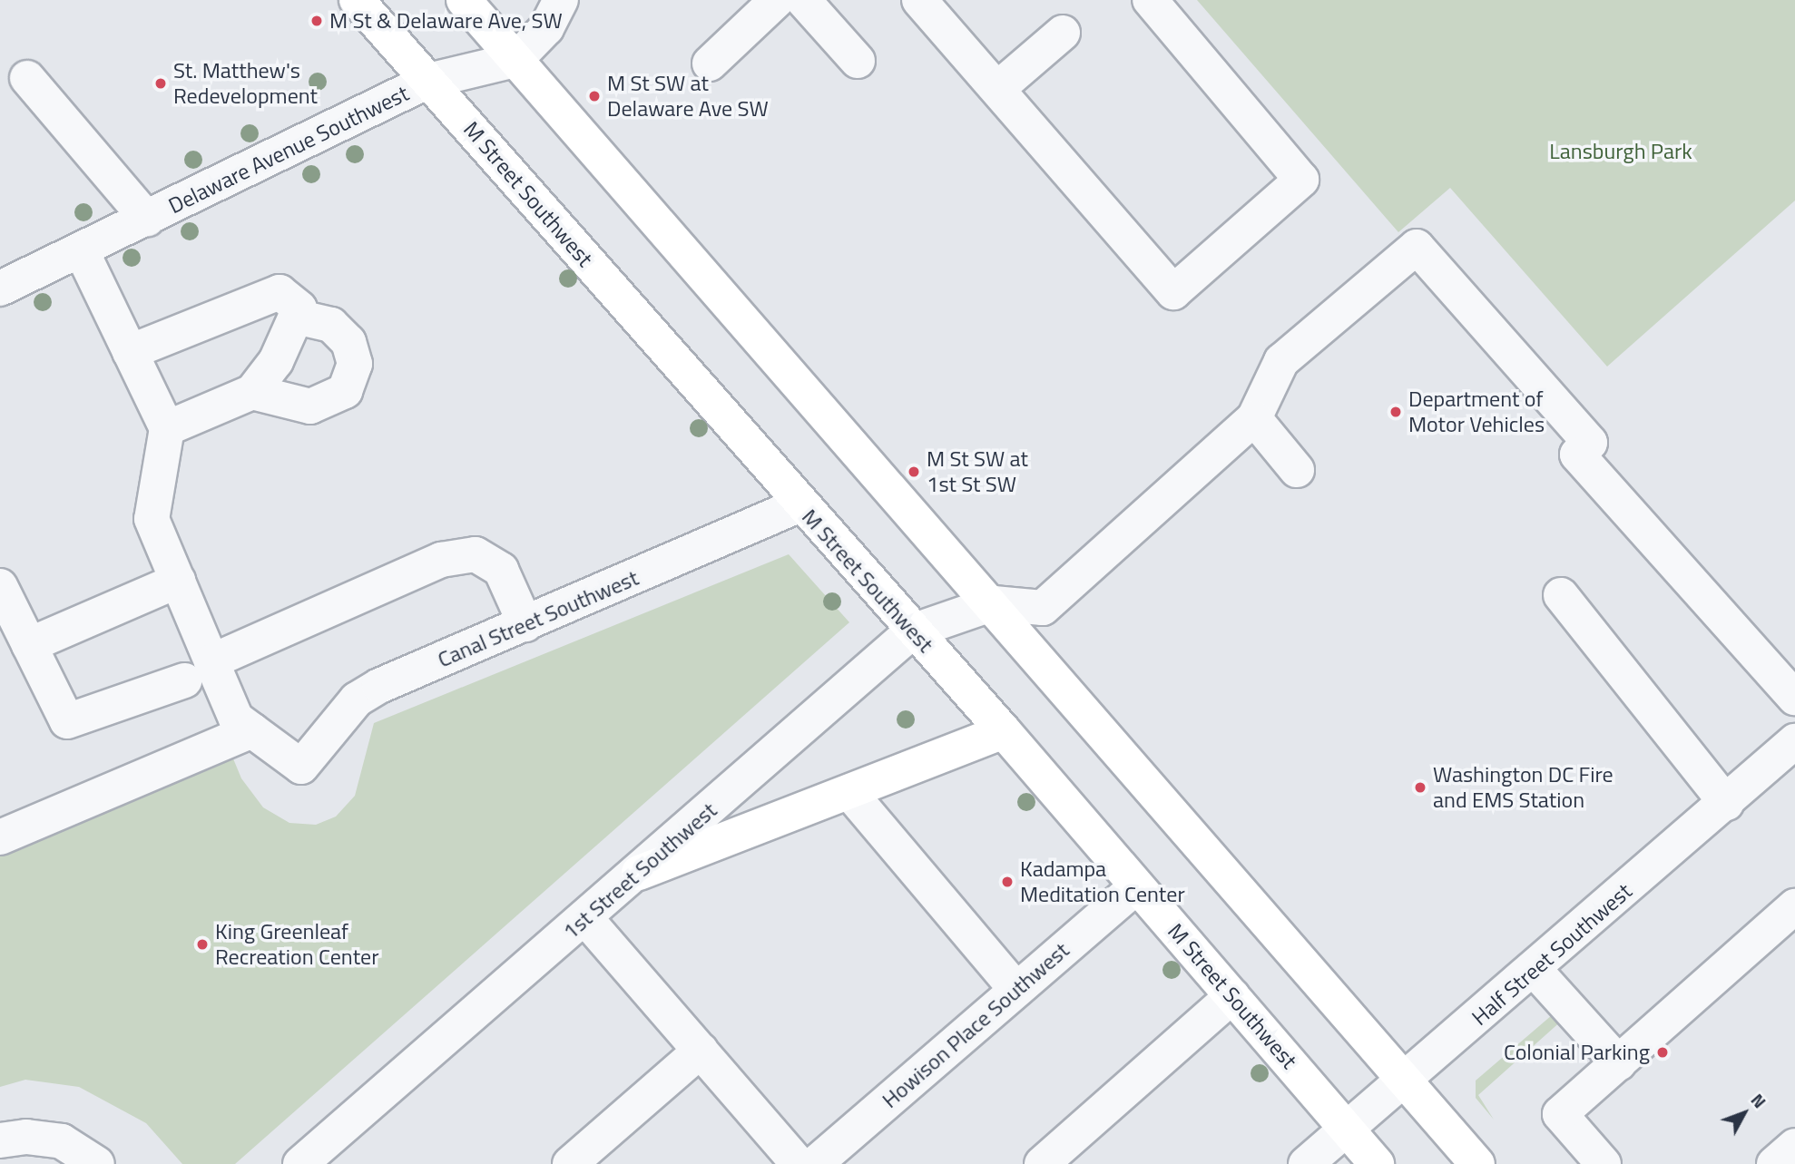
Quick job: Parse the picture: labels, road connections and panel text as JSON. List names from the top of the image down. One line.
{"streets":{"main road":["M Street Southwest"],"street":["Delaware Avenue Southwest","Canal Street Southwest","1st Street Southwest","Half Street Southwest","Howison Place Southwest"]},"crossings":[["Delaware Avenue Southwest","M Street Southwest"],["M Street Southwest","Canal Street Southwest"],["M Street Southwest","1st Street Southwest"],["M Street Southwest","Half Street Southwest"],["M Street Southwest","Howison Place Southwest"]],"parks":["Lansburgh Park"],"places":["M St & Delaware Ave, SW","St. Matthew's Redevelopment","M St SW at Delaware Ave SW","Department of Motor Vehicles","M St SW at 1st St SW","Washington DC Fire and EMS Station","Kadampa Meditation Center","King Greenleaf Recreation Center","Colonial Parking"],"north":"top right"}
